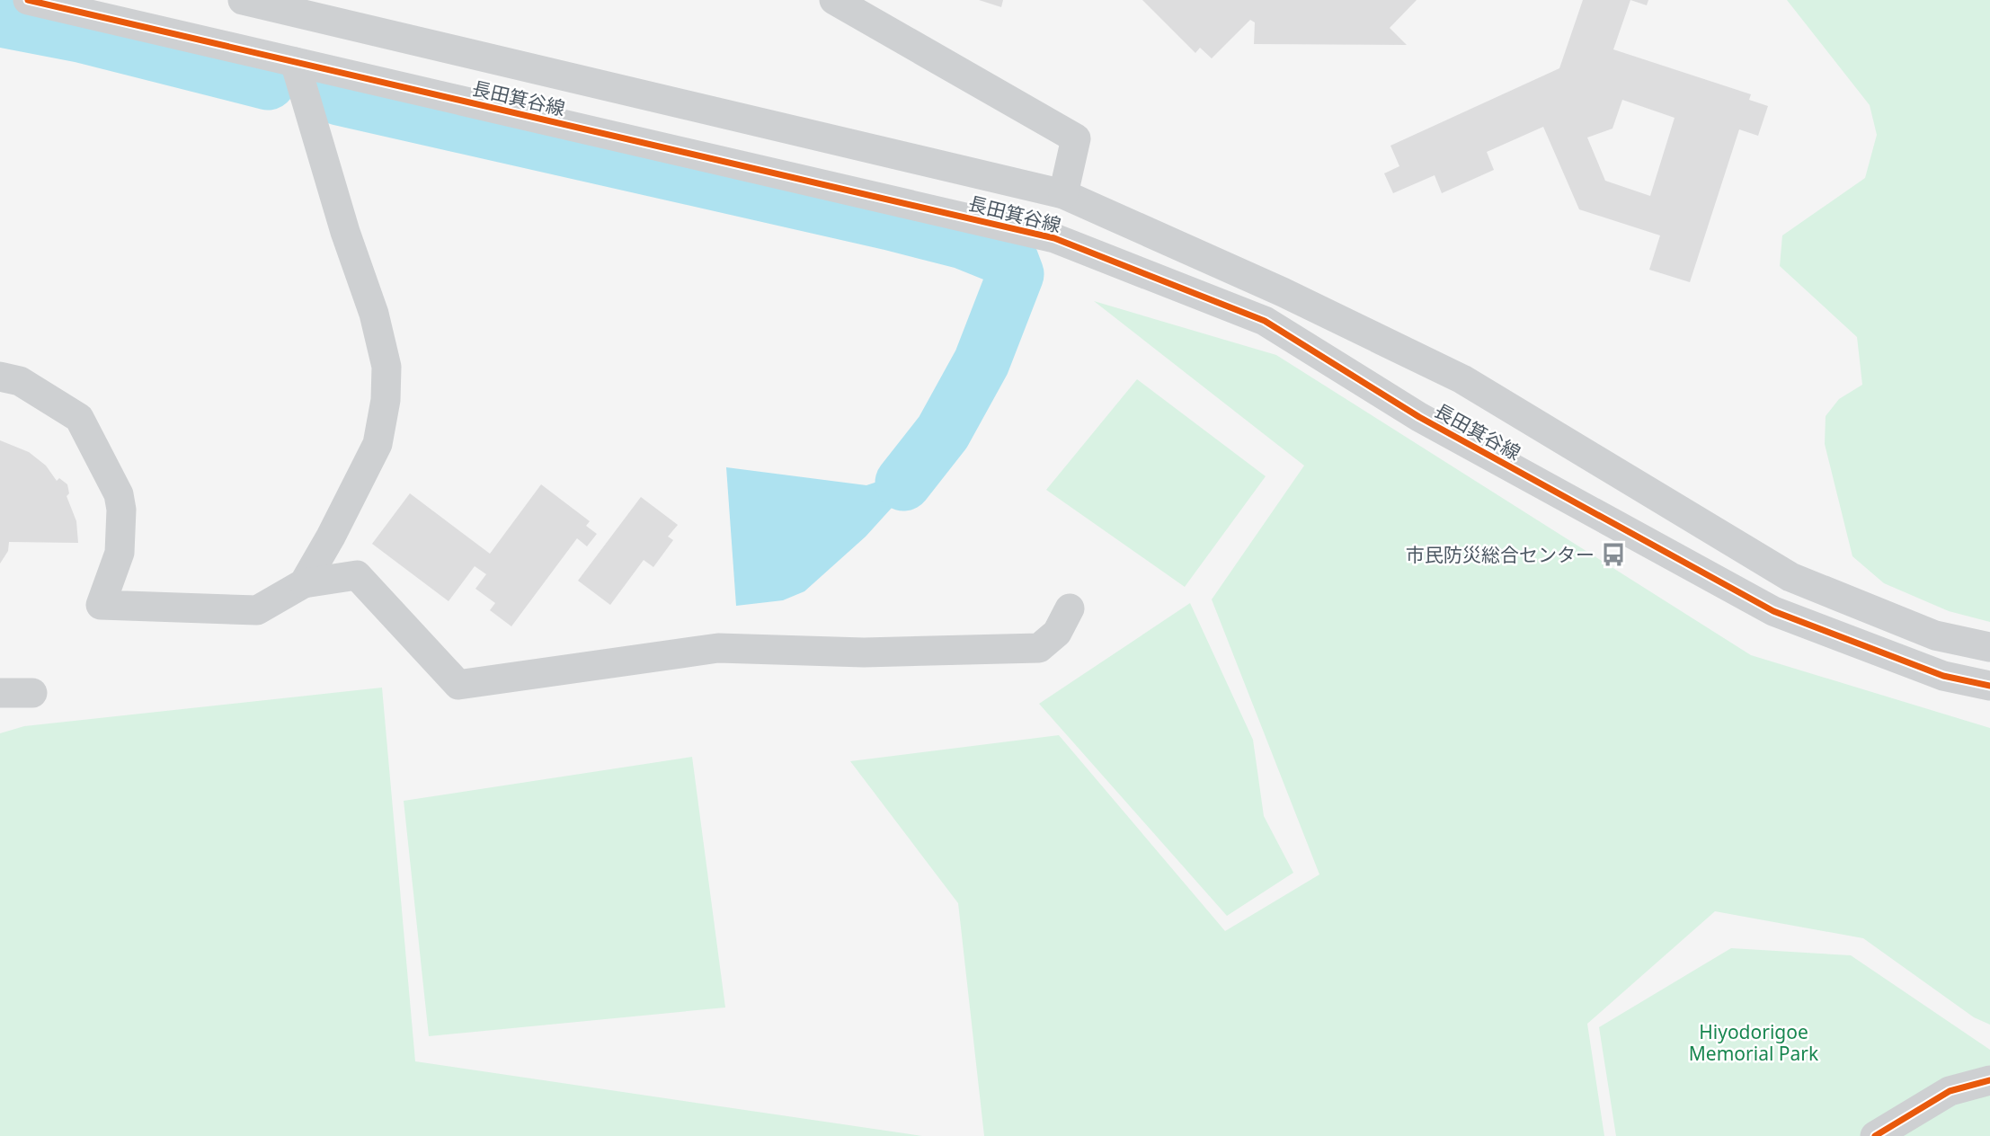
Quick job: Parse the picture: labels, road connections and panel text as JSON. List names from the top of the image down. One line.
{"streets":{"street":["長田箕谷線"]},"parks":["Hiyodorigoe Memorial Park"],"places":{"bus stop":["市民防災総合センター"]}}
